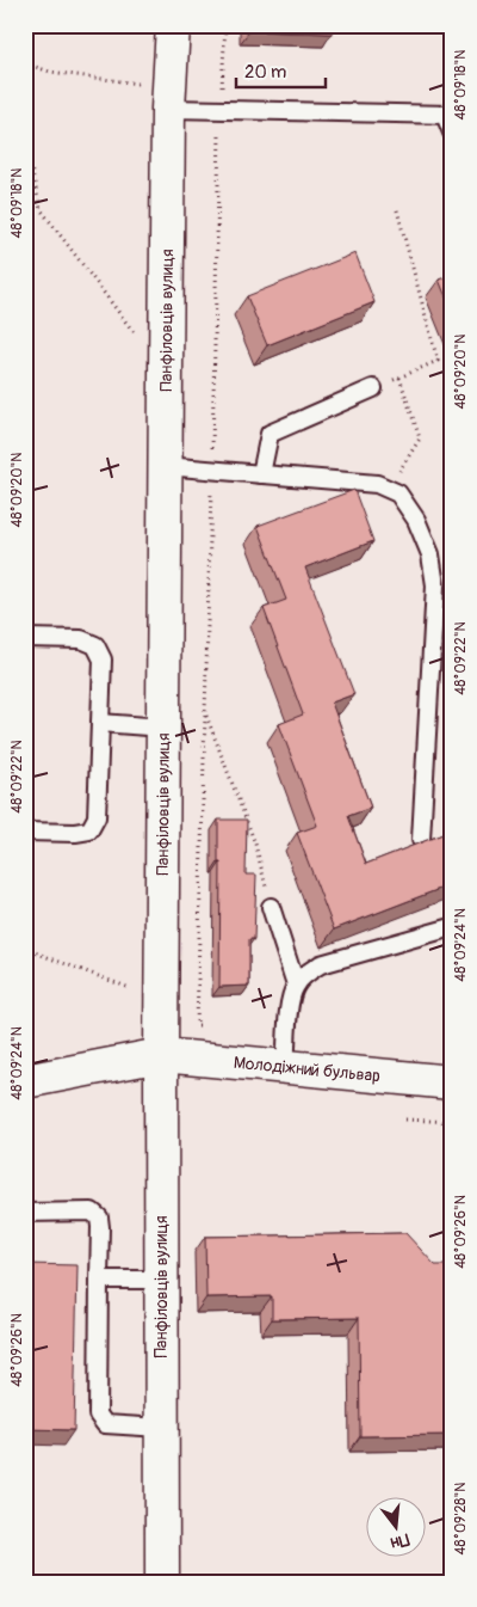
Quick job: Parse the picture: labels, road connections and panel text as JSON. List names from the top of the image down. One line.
{"streets":{"street":["Панфіловців вулиця","Молодіжний бульвар"]},"crossings":[["Панфіловців вулиця","Молодіжний бульвар"]],"scale_bar":"20 m","north":"bottom","coordinates":["48°09'18\"N","48°09'20\"N","48°09'22\"N","48°09'24\"N","48°09'26\"N","48°09'28\"N"]}
